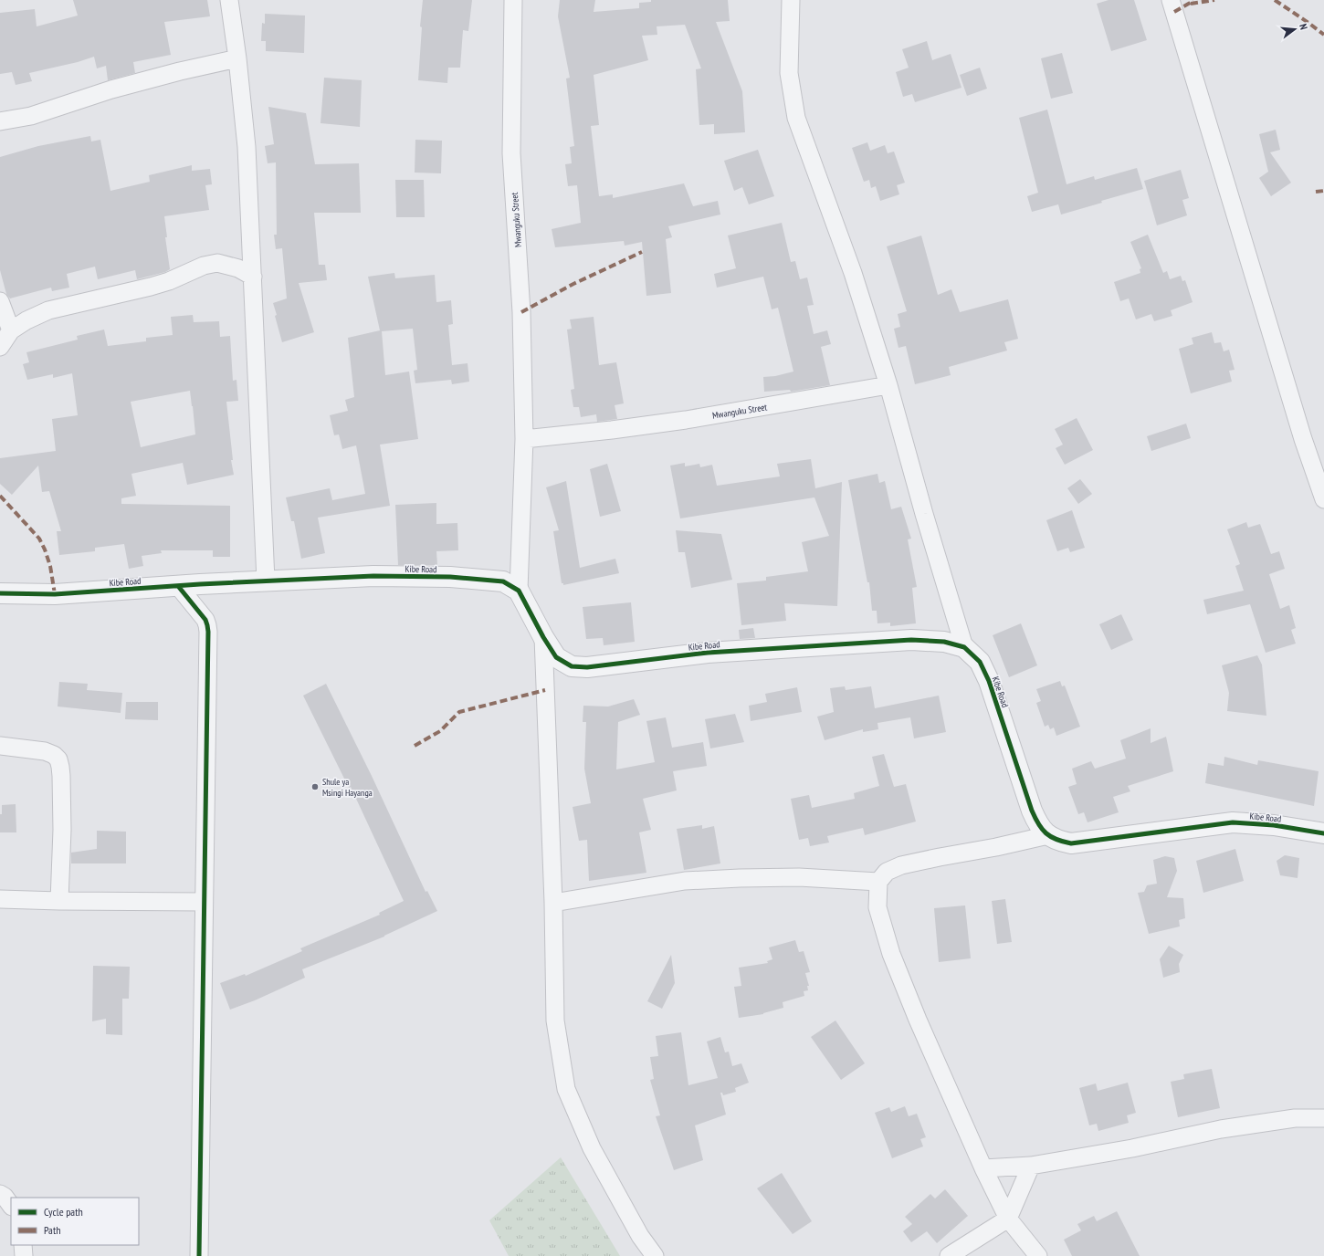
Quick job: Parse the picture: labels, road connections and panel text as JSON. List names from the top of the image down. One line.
{"streets":{"street":["Mwanguku Street","Kibe Road"]},"crossings":[["Mwanguku Street","Kibe Road"]],"places":["Shule ya Msingi Hayanga"],"legend":["Cycle path","Path"],"north":"right"}
